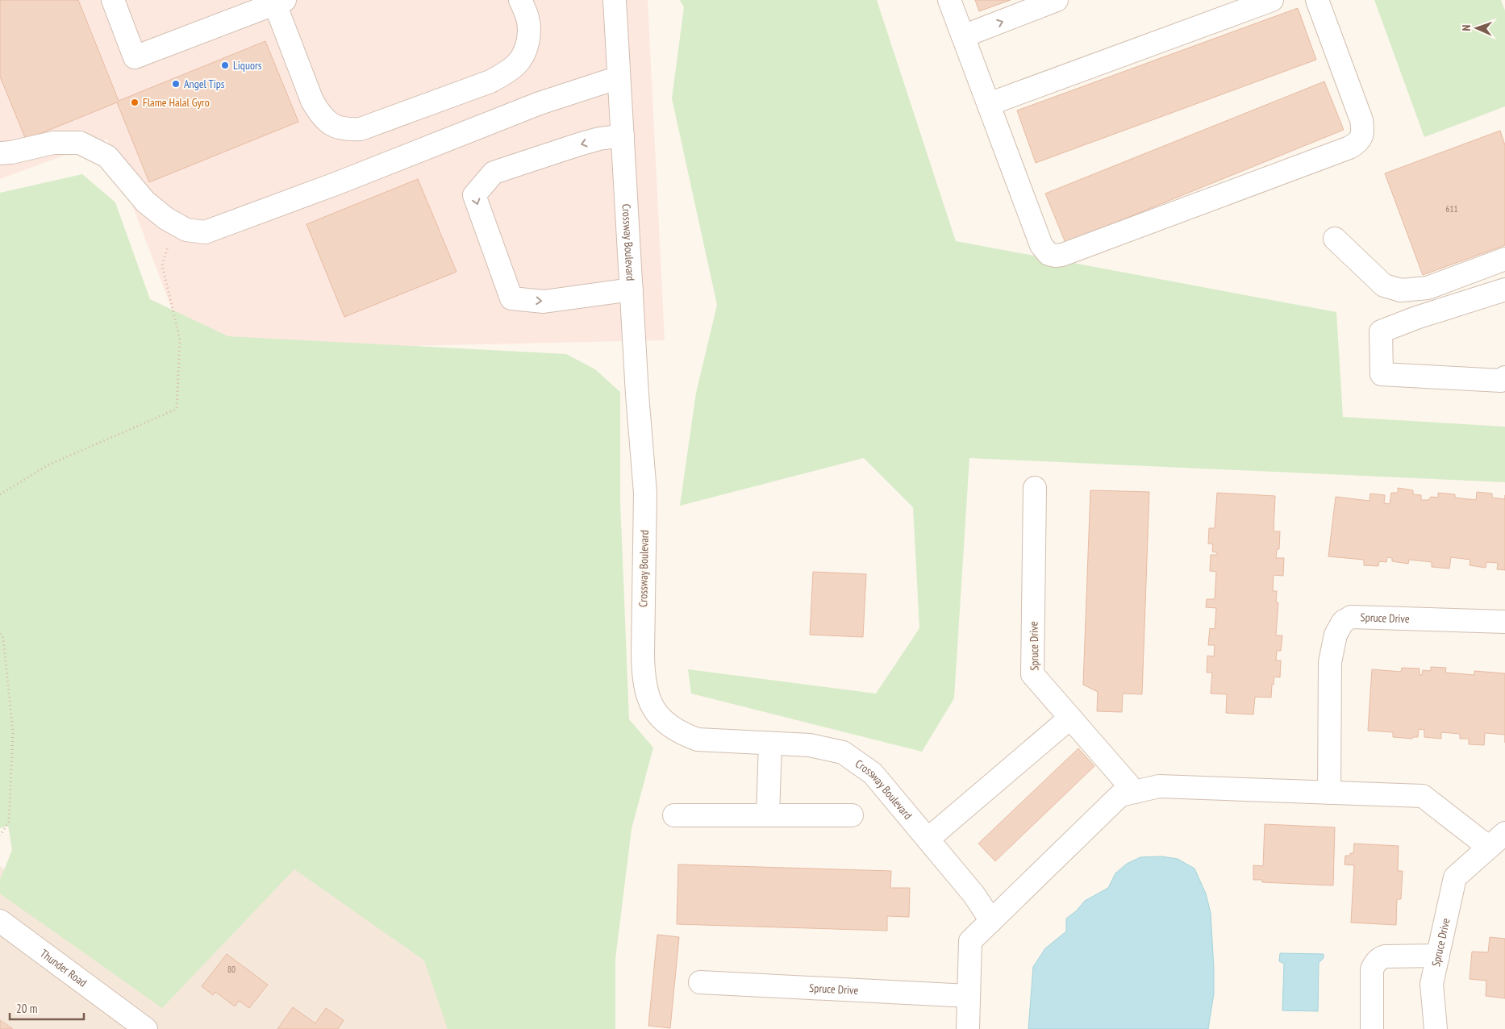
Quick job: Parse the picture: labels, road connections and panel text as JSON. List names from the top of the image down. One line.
{"streets":{"street":["Crossway Boulevard","Spruce Drive","Thunder Road"]},"places":["Liquors","Angel Tips","Flame Halal Gyro"],"house_numbers":["611","80"],"scale_bar":"20 m","north":"left"}
